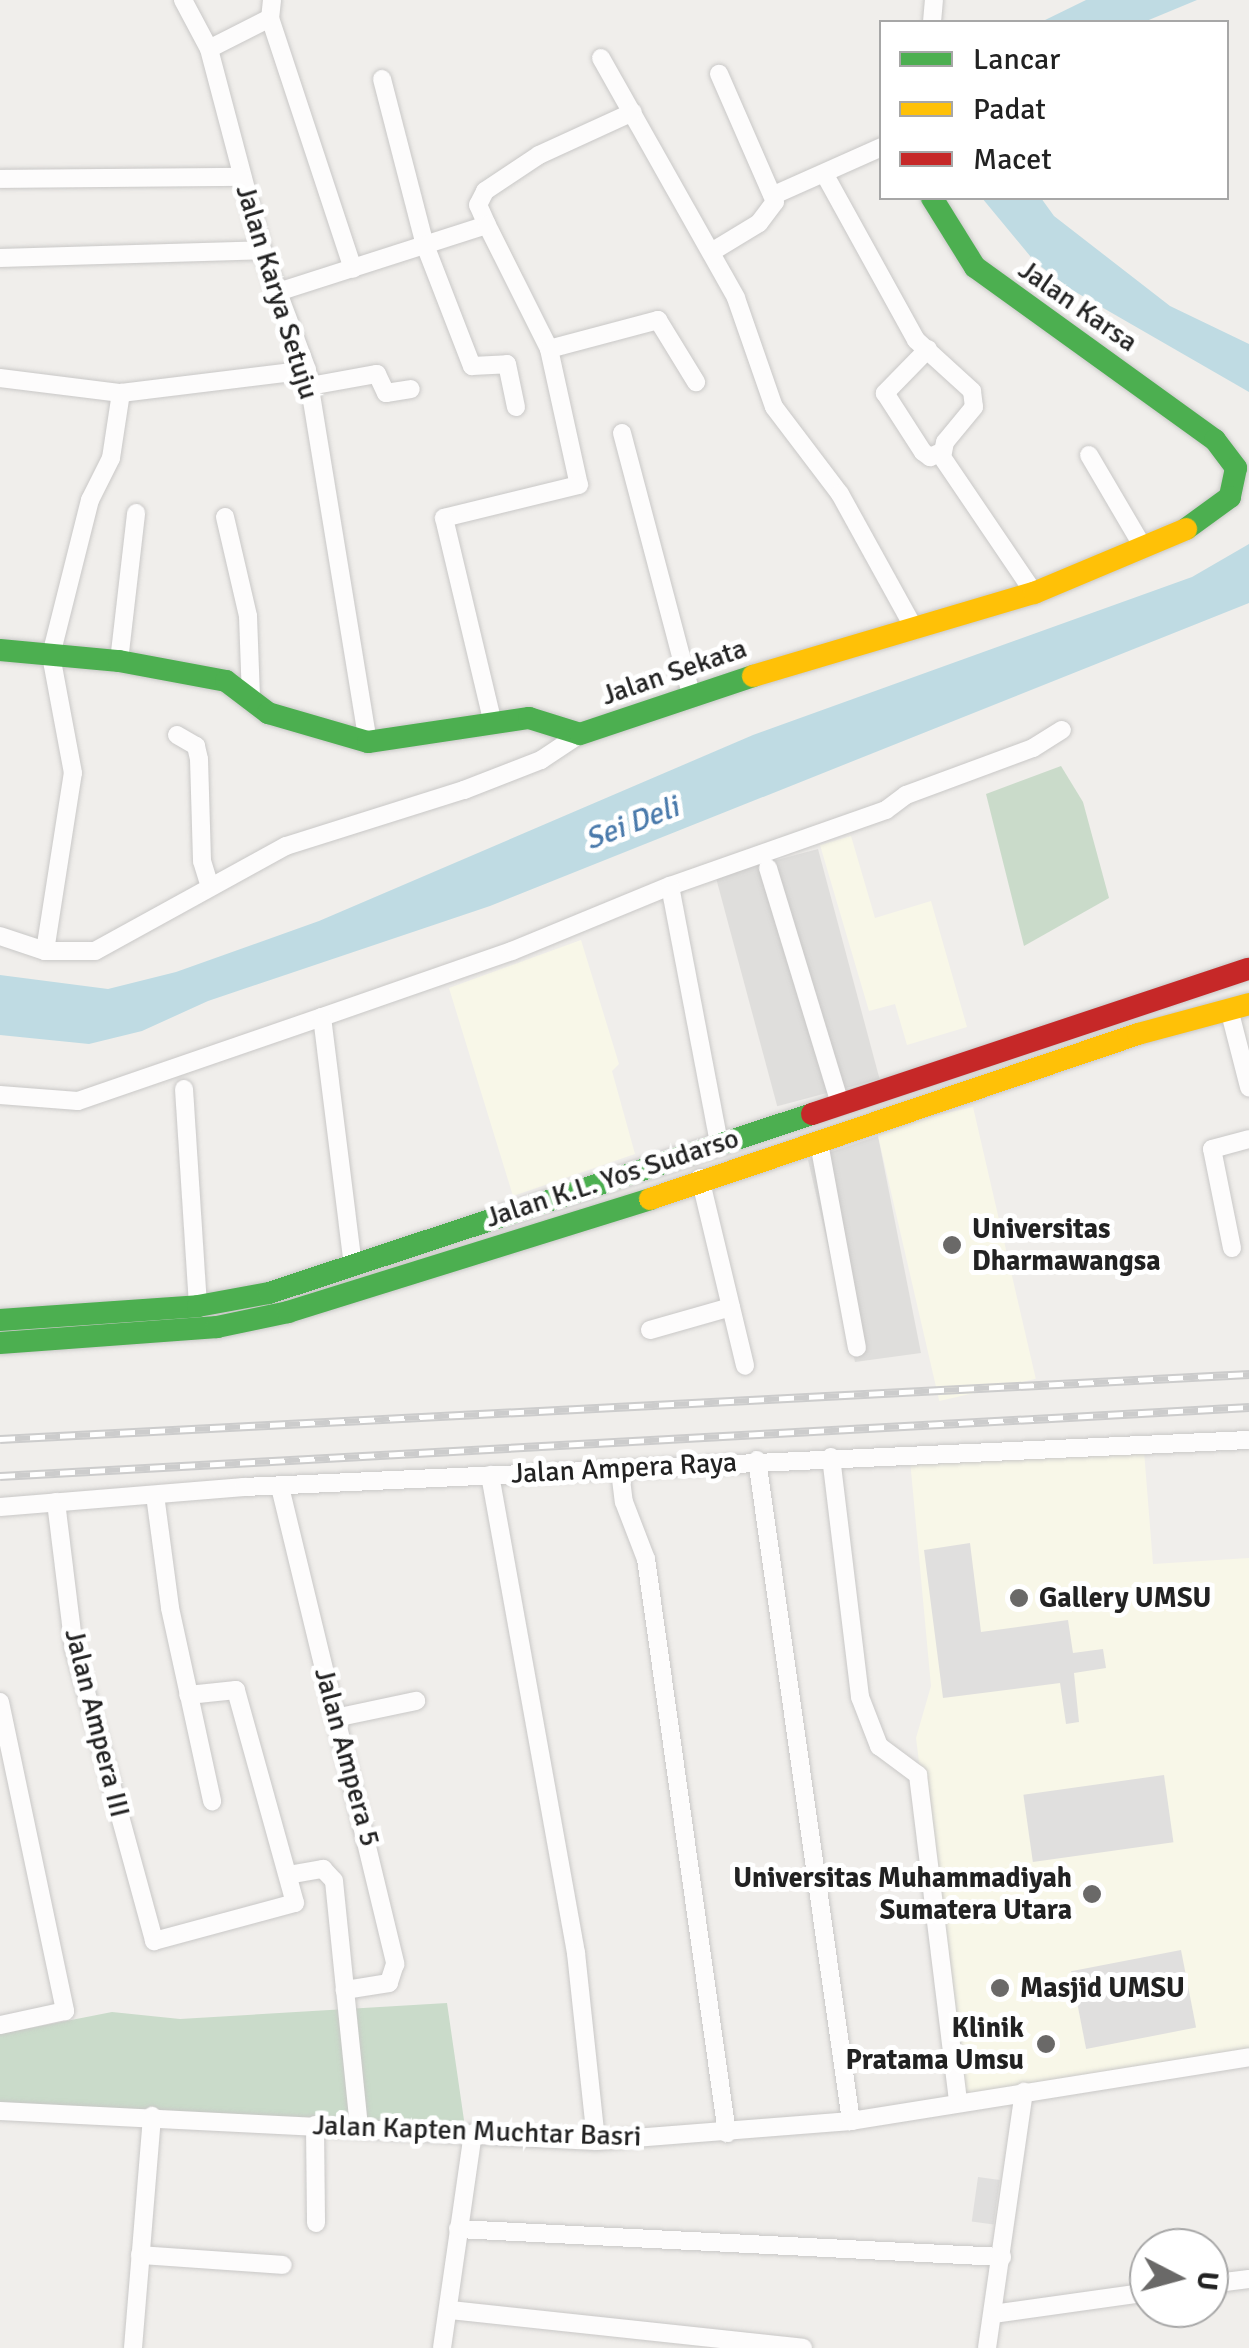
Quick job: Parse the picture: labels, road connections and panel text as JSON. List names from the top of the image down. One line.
{"streets":{"main road":["Jalan Karsa","Jalan Sekata","Jalan K.L. Yos Sudarso"],"street":["Jalan Karya Setuju","Jalan Ampera Raya","Jalan Ampera III","Jalan Ampera 5","Jalan Kapten Muchtar Basri"]},"crossings":[["Jalan Karya Setuju","Jalan Sekata"],["Jalan Karsa","Jalan Sekata"],["Jalan Ampera Raya","Jalan Ampera III"],["Jalan Ampera Raya","Jalan Ampera 5"]],"water":["Sei Deli"],"places":["Universitas Dharmawangsa","Gallery UMSU","Universitas Muhammadiyah Sumatera Utara","Masjid UMSU","Klinik Pratama Umsu"],"legend":["Lancar","Padat","Macet"],"north":"right"}
